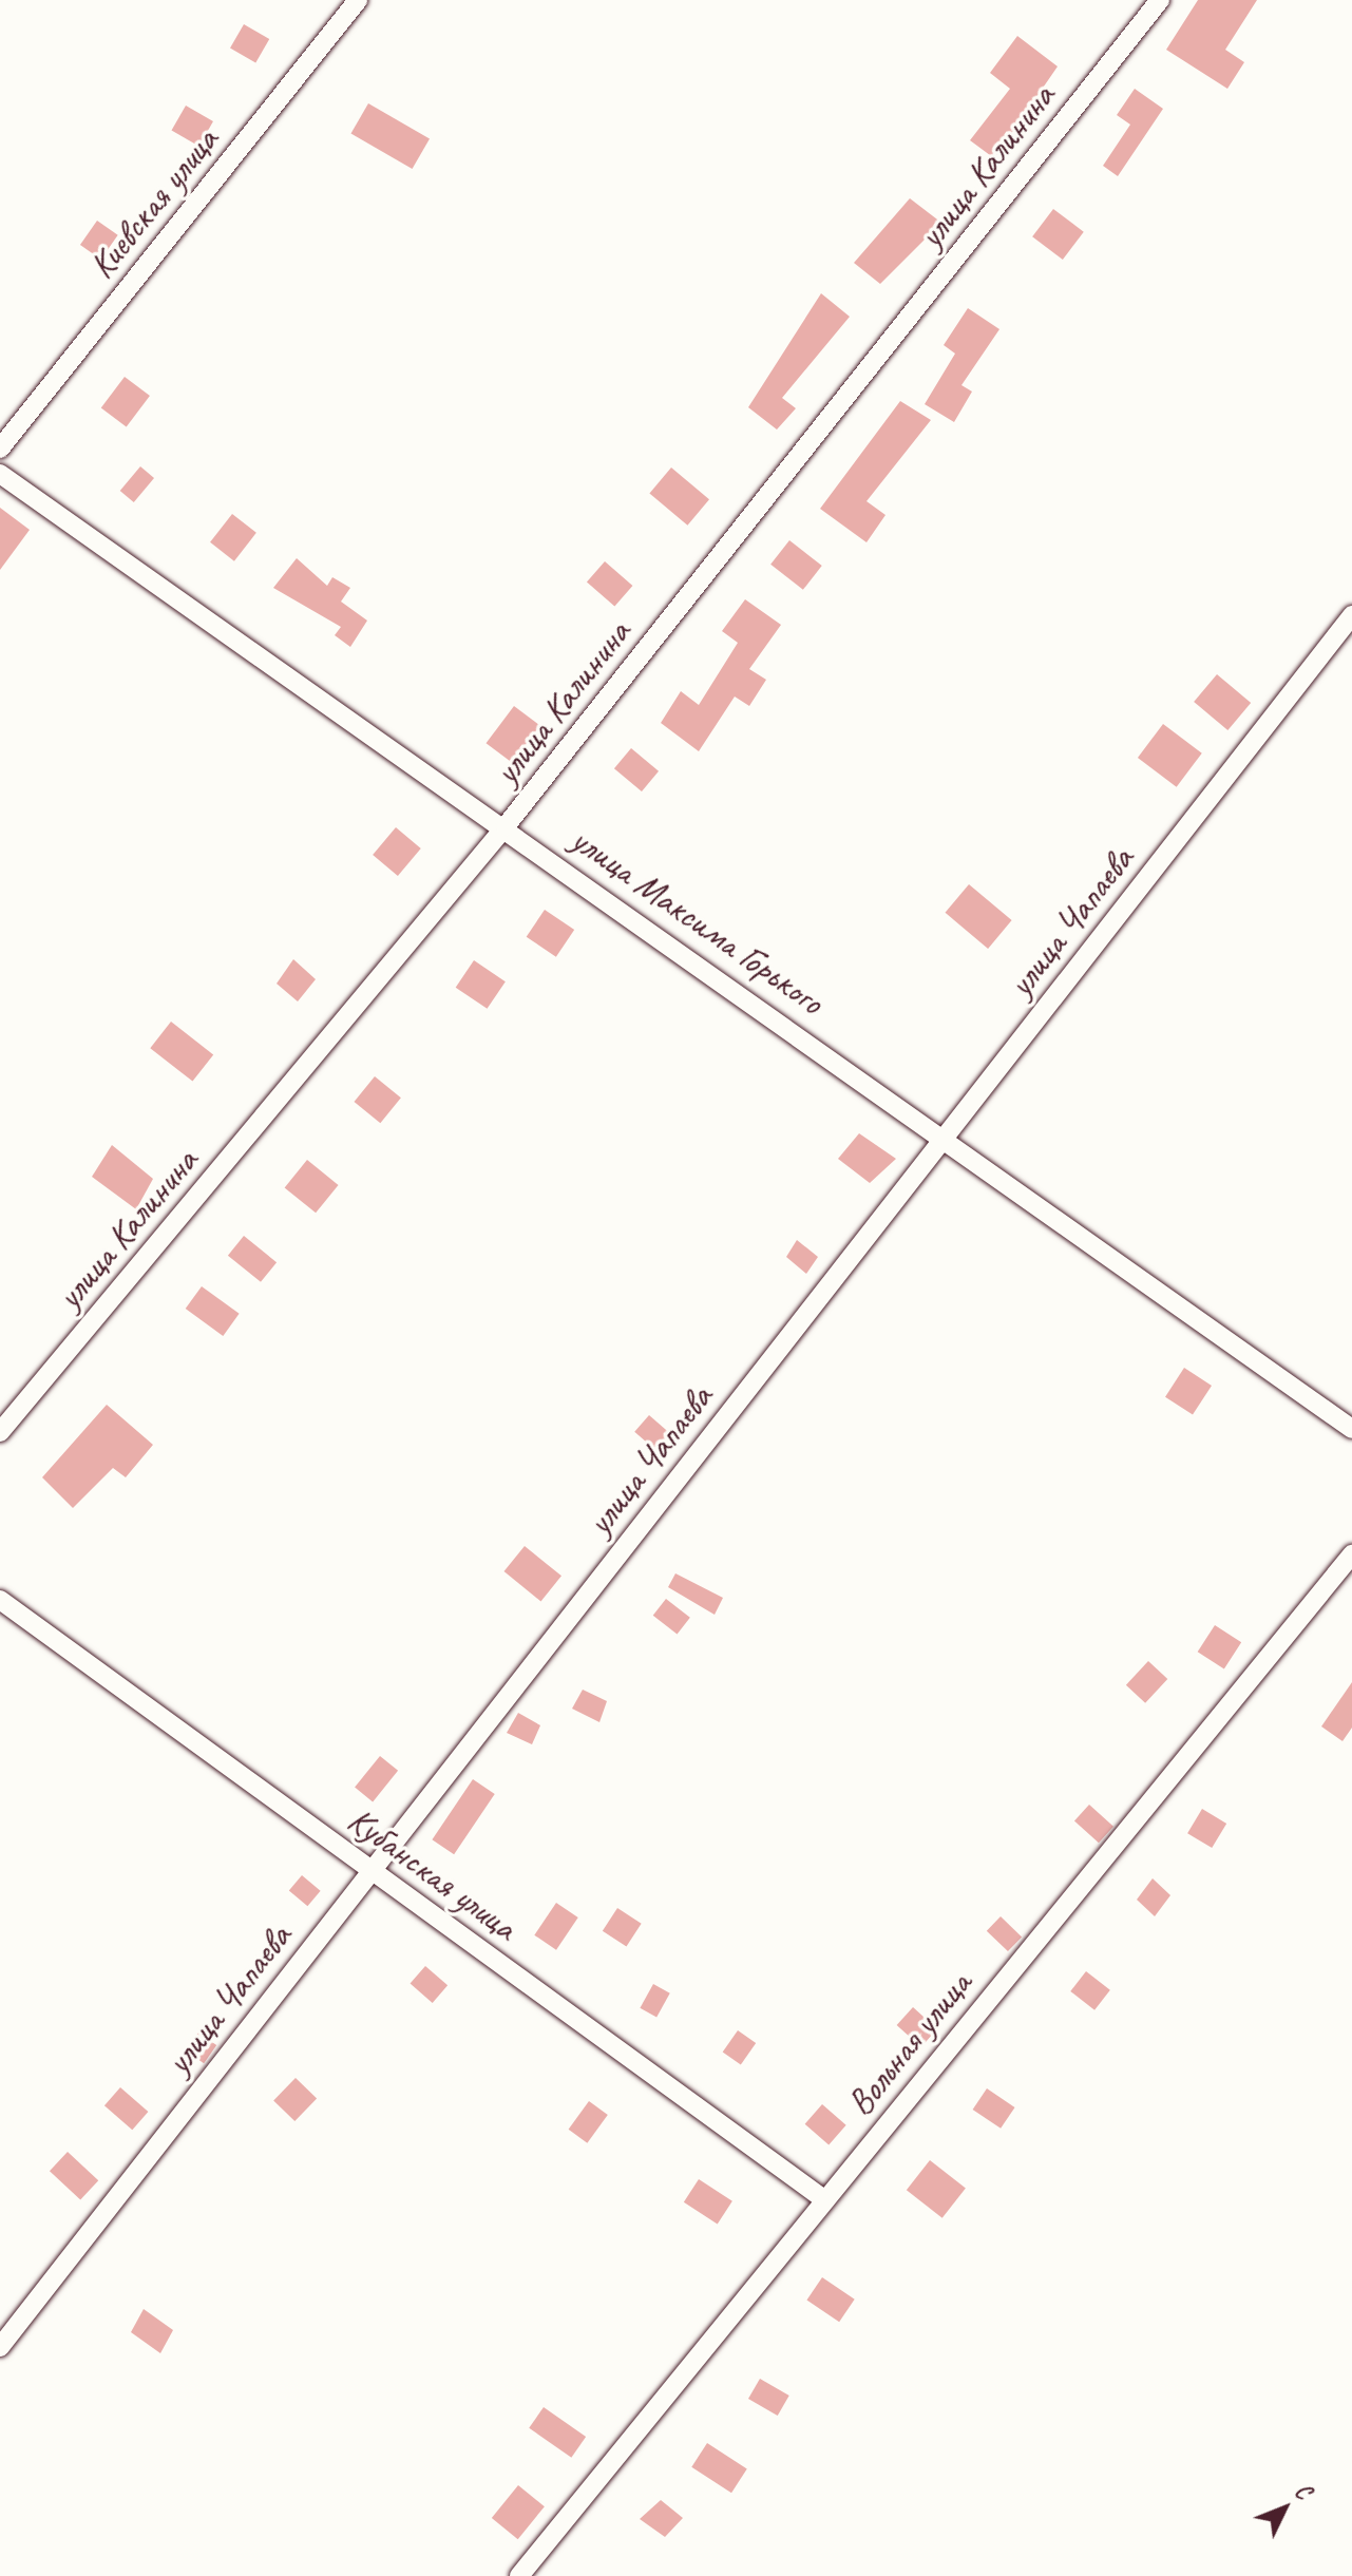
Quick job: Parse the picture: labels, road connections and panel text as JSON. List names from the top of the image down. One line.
{"streets":{"street":["улица Калинина","Киевская улица","улица Максима Горького","улица Чапаева","Кубанская улица","Вольная улица"]},"crossings":[["улица Калинина","улица Максима Горького"],["улица Максима Горького","улица Чапаева"],["улица Чапаева","Кубанская улица"],["Кубанская улица","Вольная улица"]],"north":"top right"}
